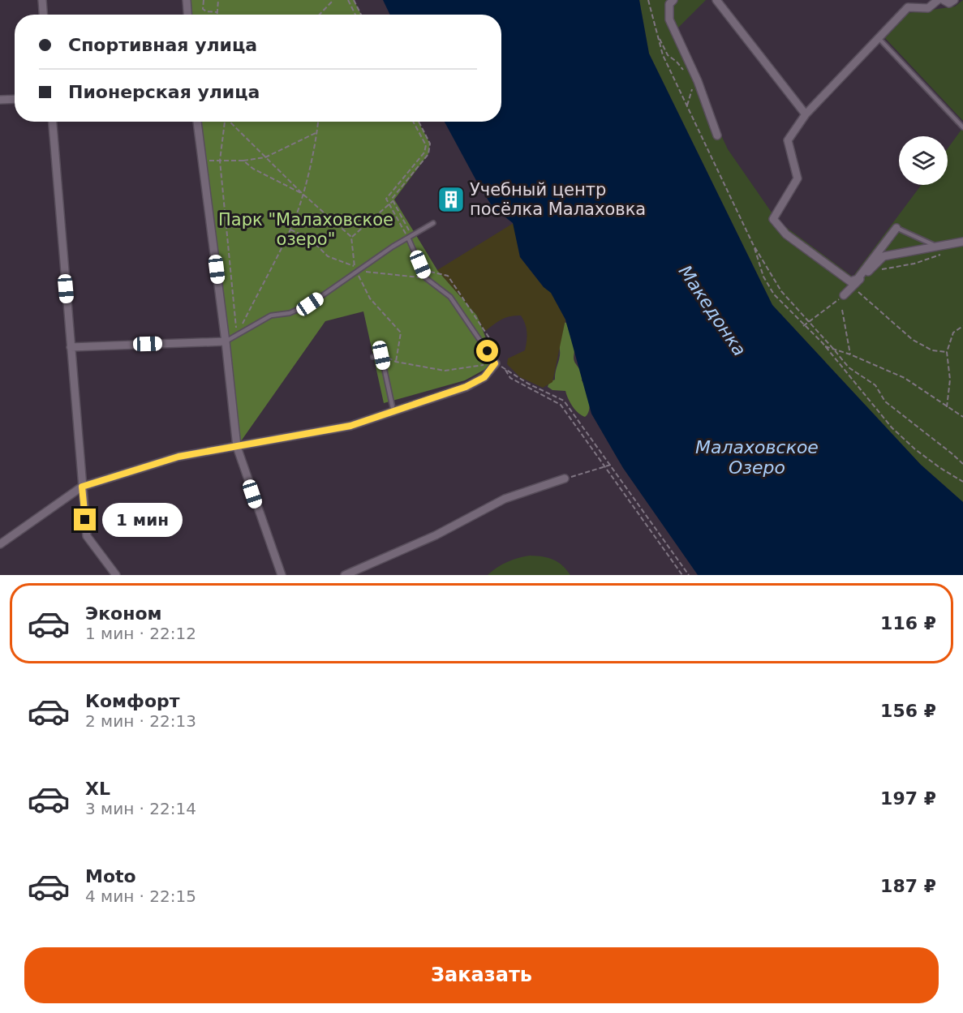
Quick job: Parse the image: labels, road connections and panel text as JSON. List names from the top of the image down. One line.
{"water":["Македонка","Малаховское Озеро"],"parks":["Парк \"Малаховское озеро\""],"places":{"building":["Учебный центр посёлка Малаховка"]},"page":{"banner":["Спортивная улица","Пионерская улица"],"bubble":"1 мин","list":[{"name":"Эконом","note":"1 мин · 22:12","value":"116 ₽"},{"name":"Комфорт","note":"2 мин · 22:13","value":"156 ₽"},{"name":"XL","note":"3 мин · 22:14","value":"197 ₽"},{"name":"Moto","note":"4 мин · 22:15","value":"187 ₽"}],"buttons":"Заказать"}}
